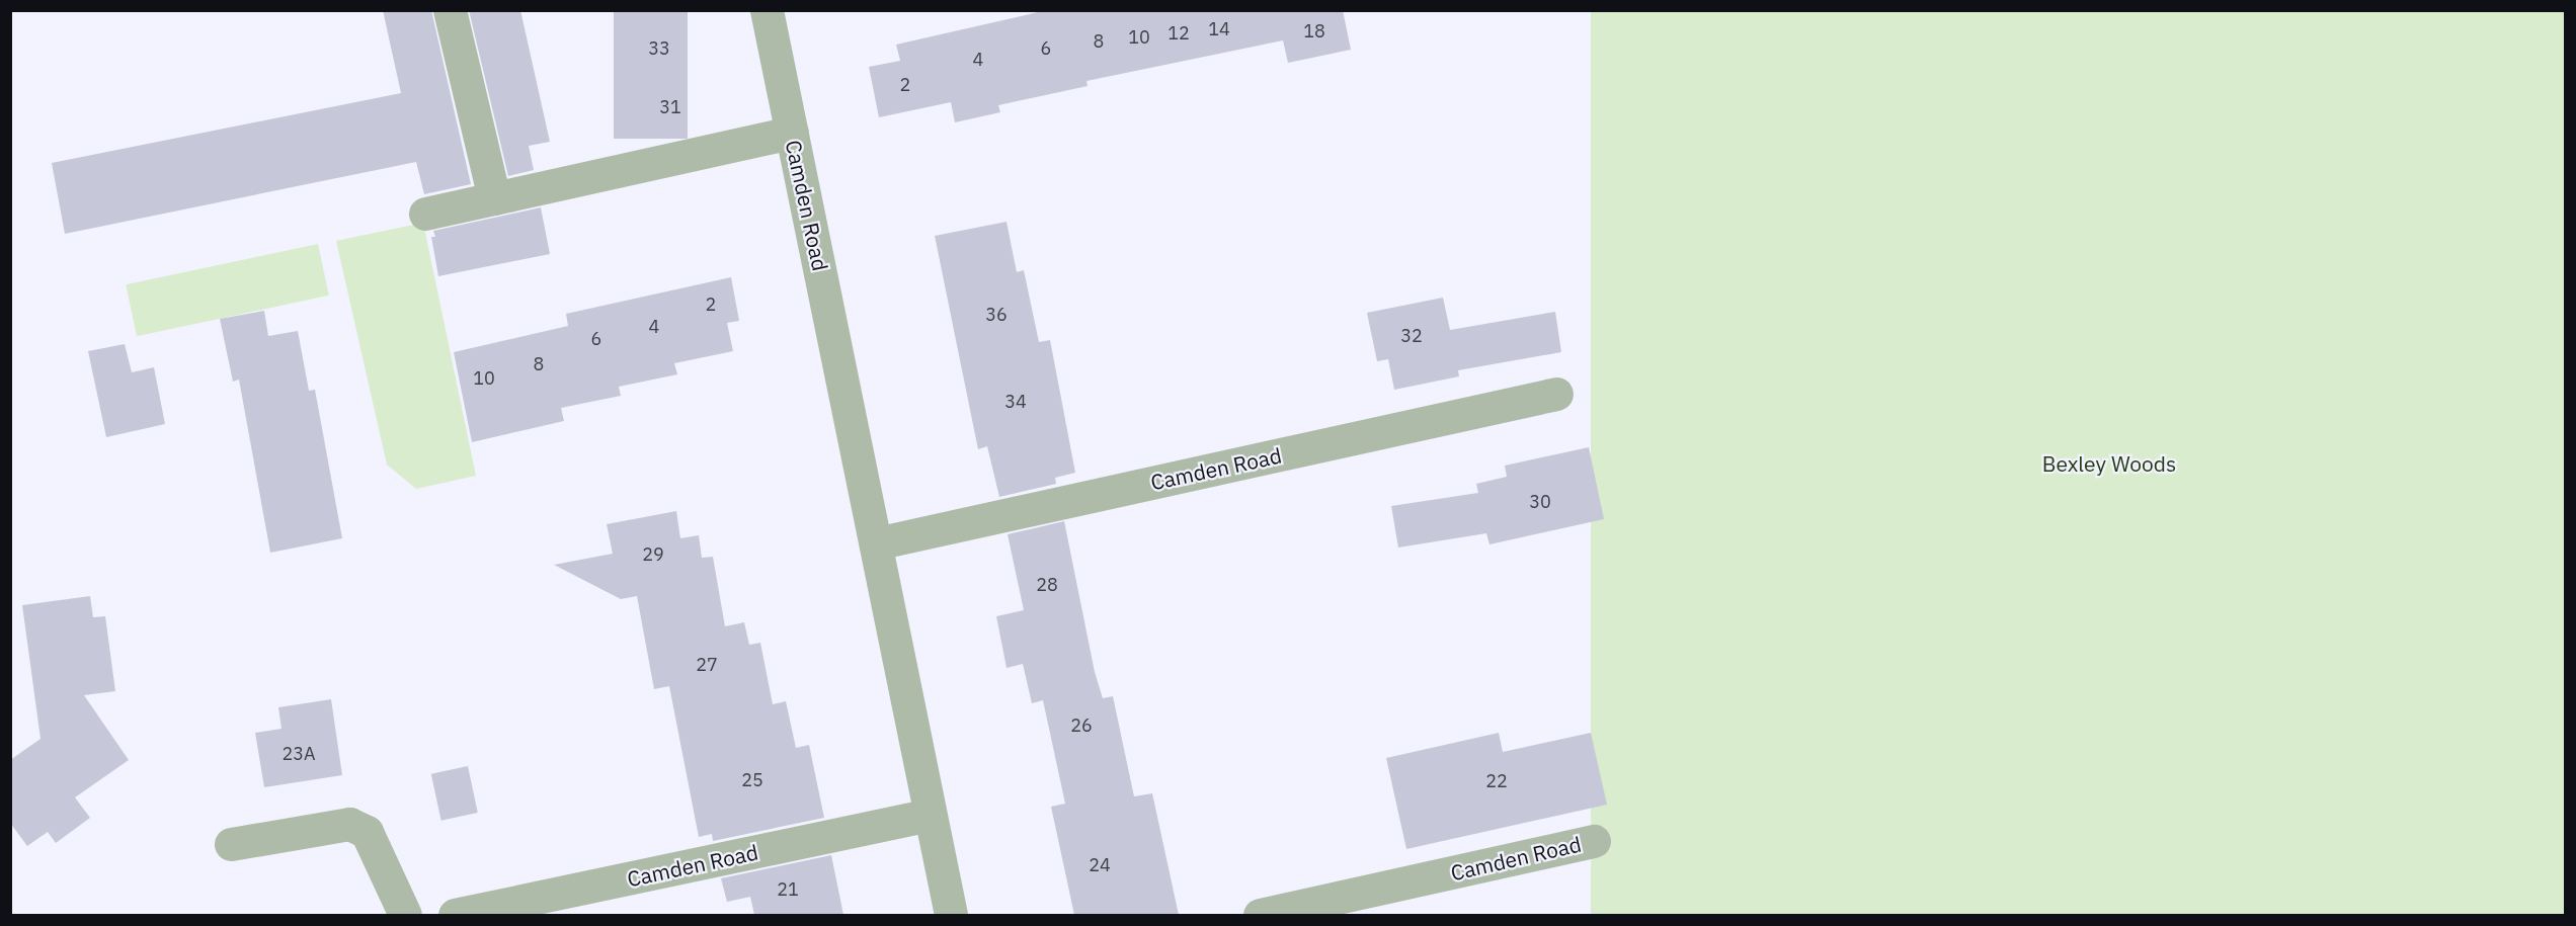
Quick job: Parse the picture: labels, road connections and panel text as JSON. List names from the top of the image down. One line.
{"streets":{"street":["Camden Road"]},"parks":["Bexley Woods"],"house_numbers":["14","18","12","10","8","33","6","4","2","31","2","36","4","32","6","8","10","34","30","29","28","27","26","23A","25","22","24","21"]}
